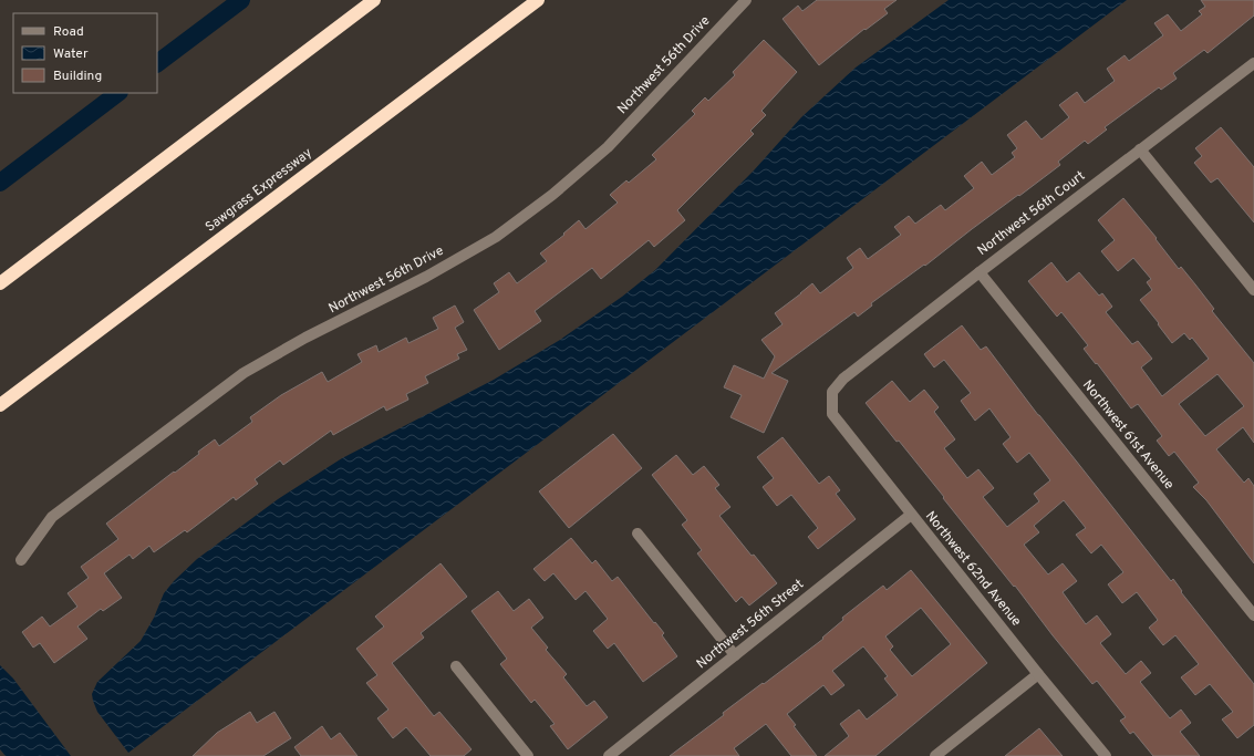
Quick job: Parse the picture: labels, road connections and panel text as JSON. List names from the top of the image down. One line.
{"streets":{"highway":["Sawgrass Expressway"],"street":["Northwest 56th Drive","Northwest 56th Court","Northwest 61st Avenue","Northwest 62nd Avenue","Northwest 56th Street"]},"crossings":[["Northwest 56th Court","Northwest 61st Avenue"],["Northwest 56th Court","Northwest 62nd Avenue"],["Northwest 62nd Avenue","Northwest 56th Street"]],"legend":["Road","Water","Building"]}
